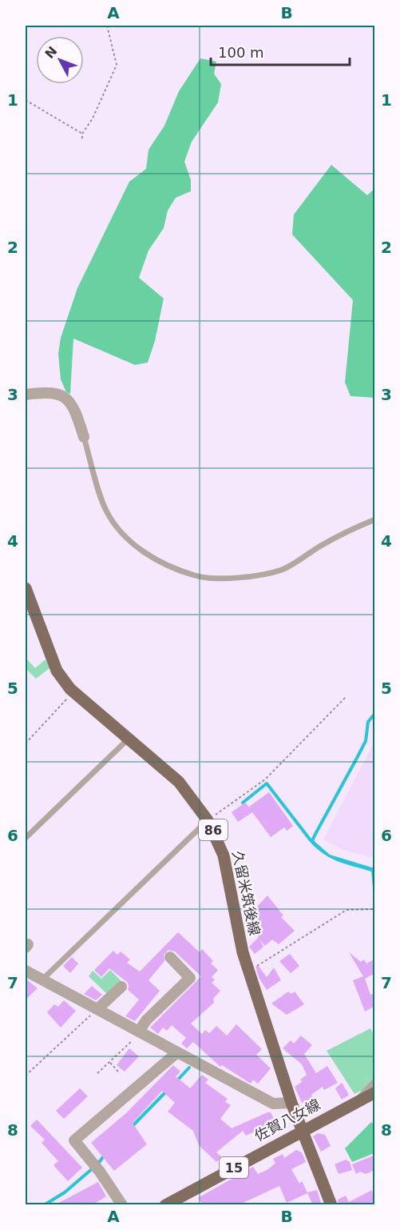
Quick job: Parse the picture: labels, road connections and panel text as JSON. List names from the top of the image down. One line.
{"streets":{"main road":["86","久留米筑後線","佐賀八女線","15"]},"crossings":[["久留米筑後線","佐賀八女線"]],"scale_bar":"100 m","north":"top left","grid":{"columns":["A","B"],"rows":["1","2","3","4","5","6","7","8"]}}
